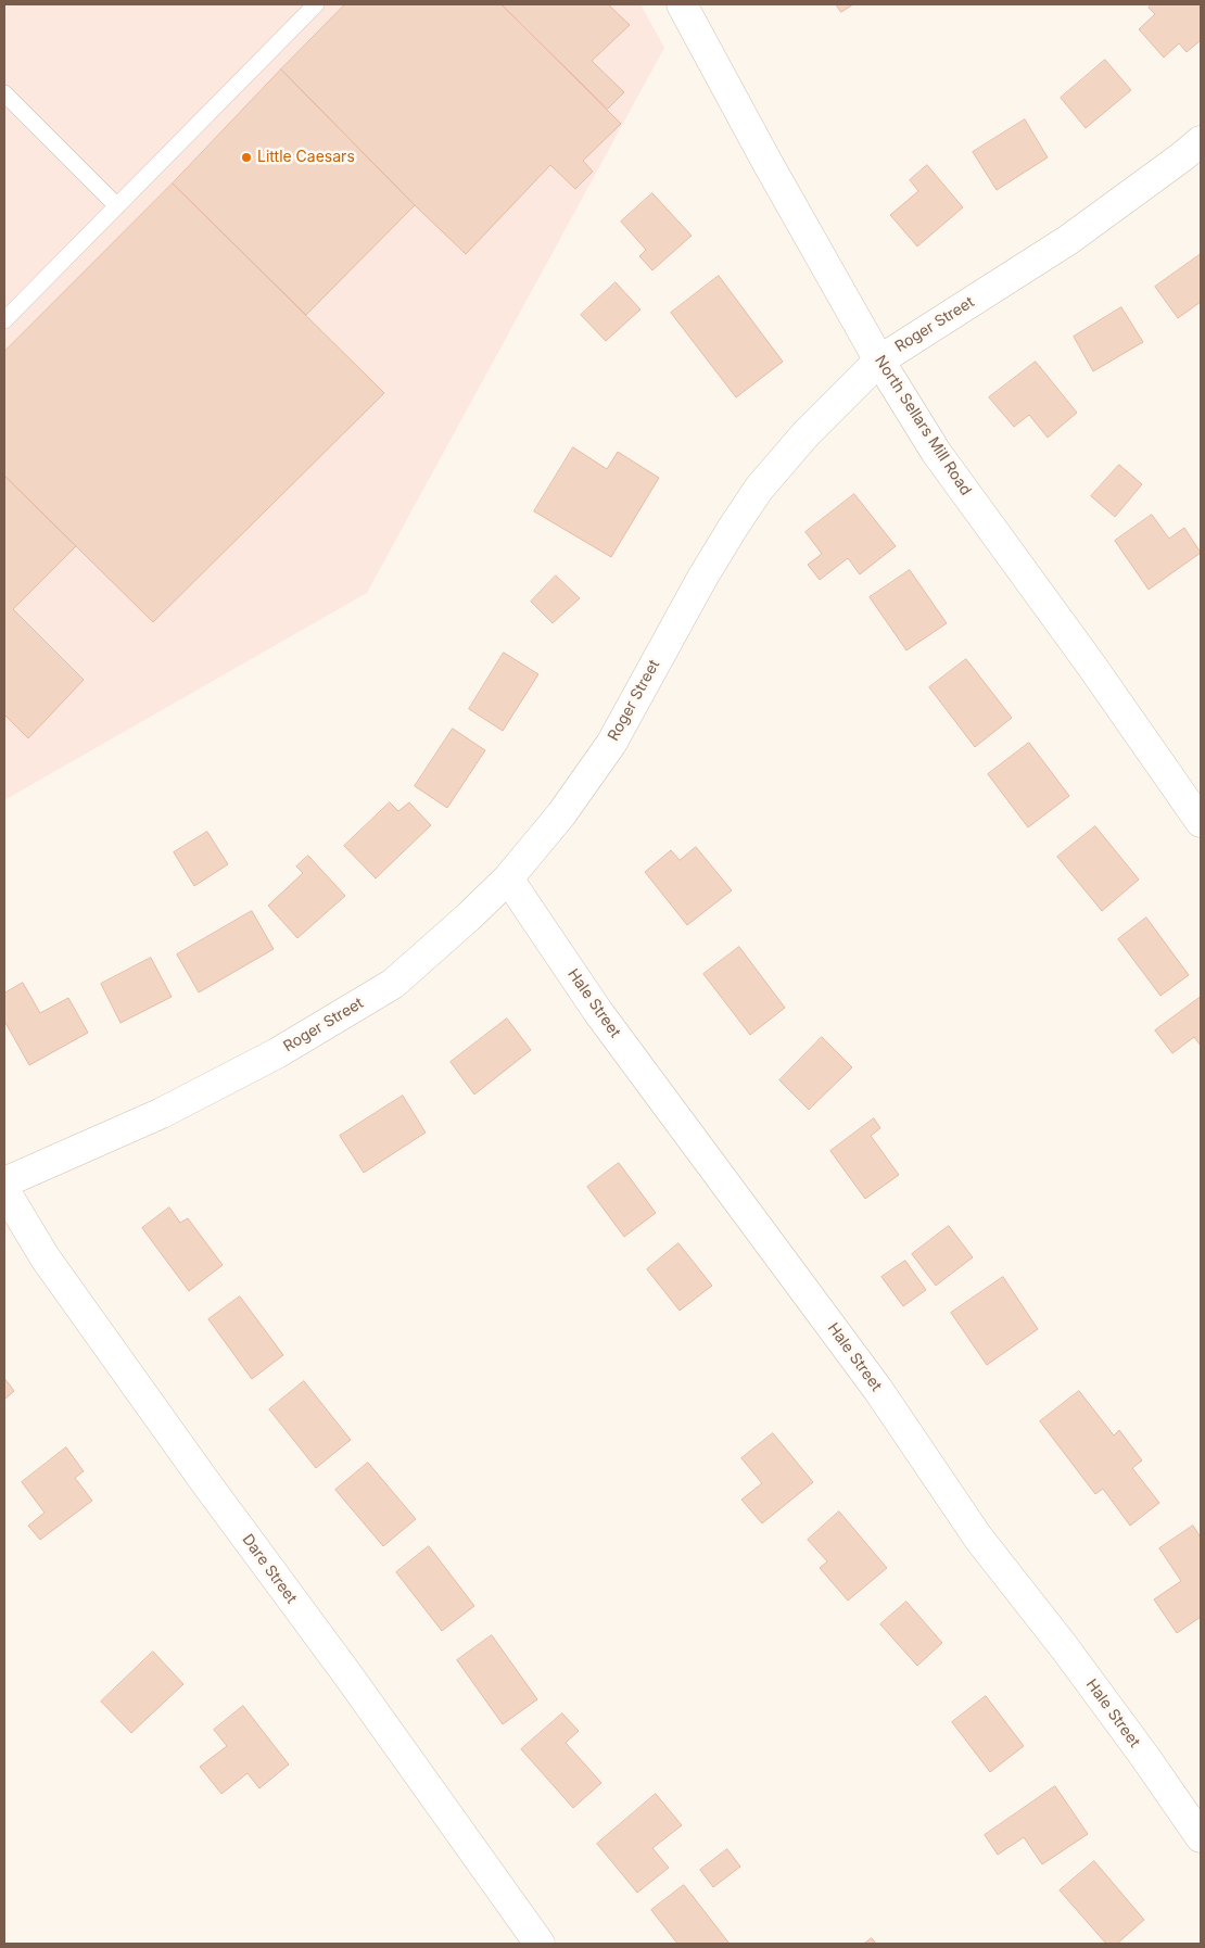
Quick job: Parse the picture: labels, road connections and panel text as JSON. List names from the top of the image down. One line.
{"streets":{"street":["Roger Street","North Sellars Mill Road","Hale Street","Dare Street"]},"crossings":[["Roger Street","North Sellars Mill Road"],["Roger Street","Hale Street"]],"places":["Little Caesars"]}
